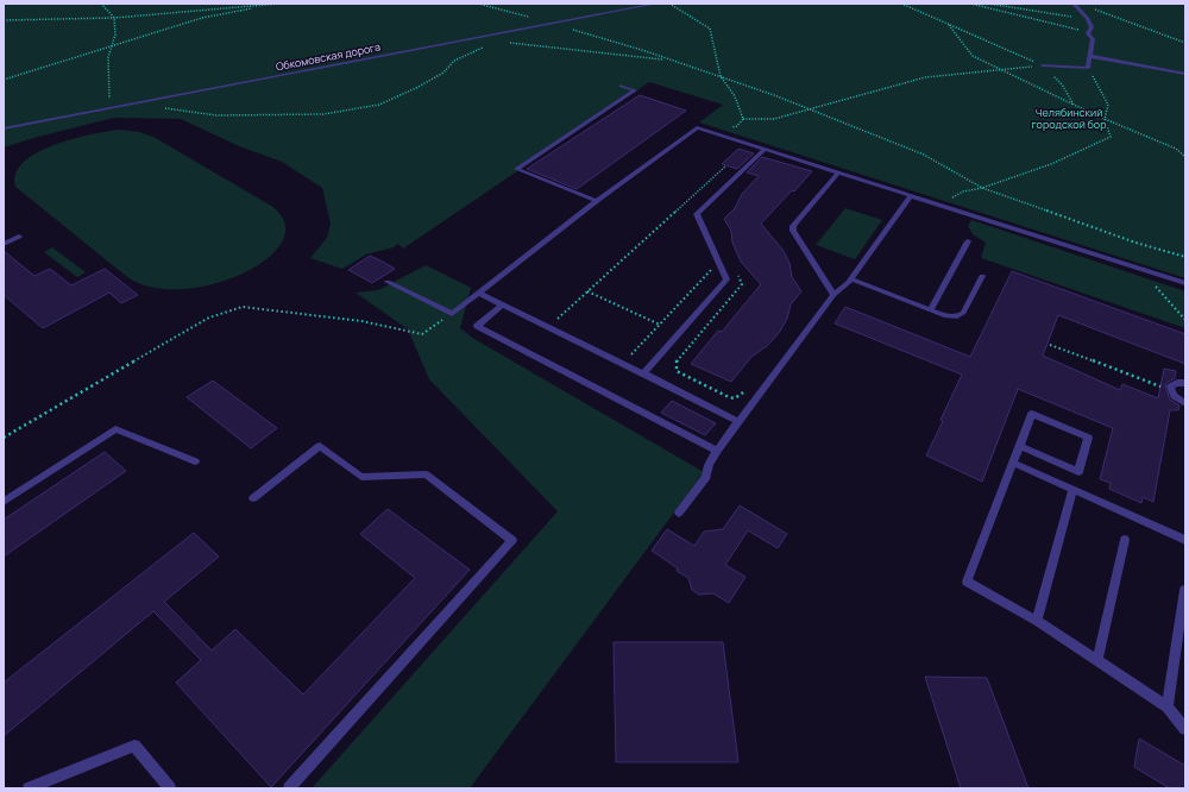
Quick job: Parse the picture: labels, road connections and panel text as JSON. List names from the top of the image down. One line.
{"streets":{"lane":["Обкомовская дорога"]},"parks":["Челябинский городской бор"]}
